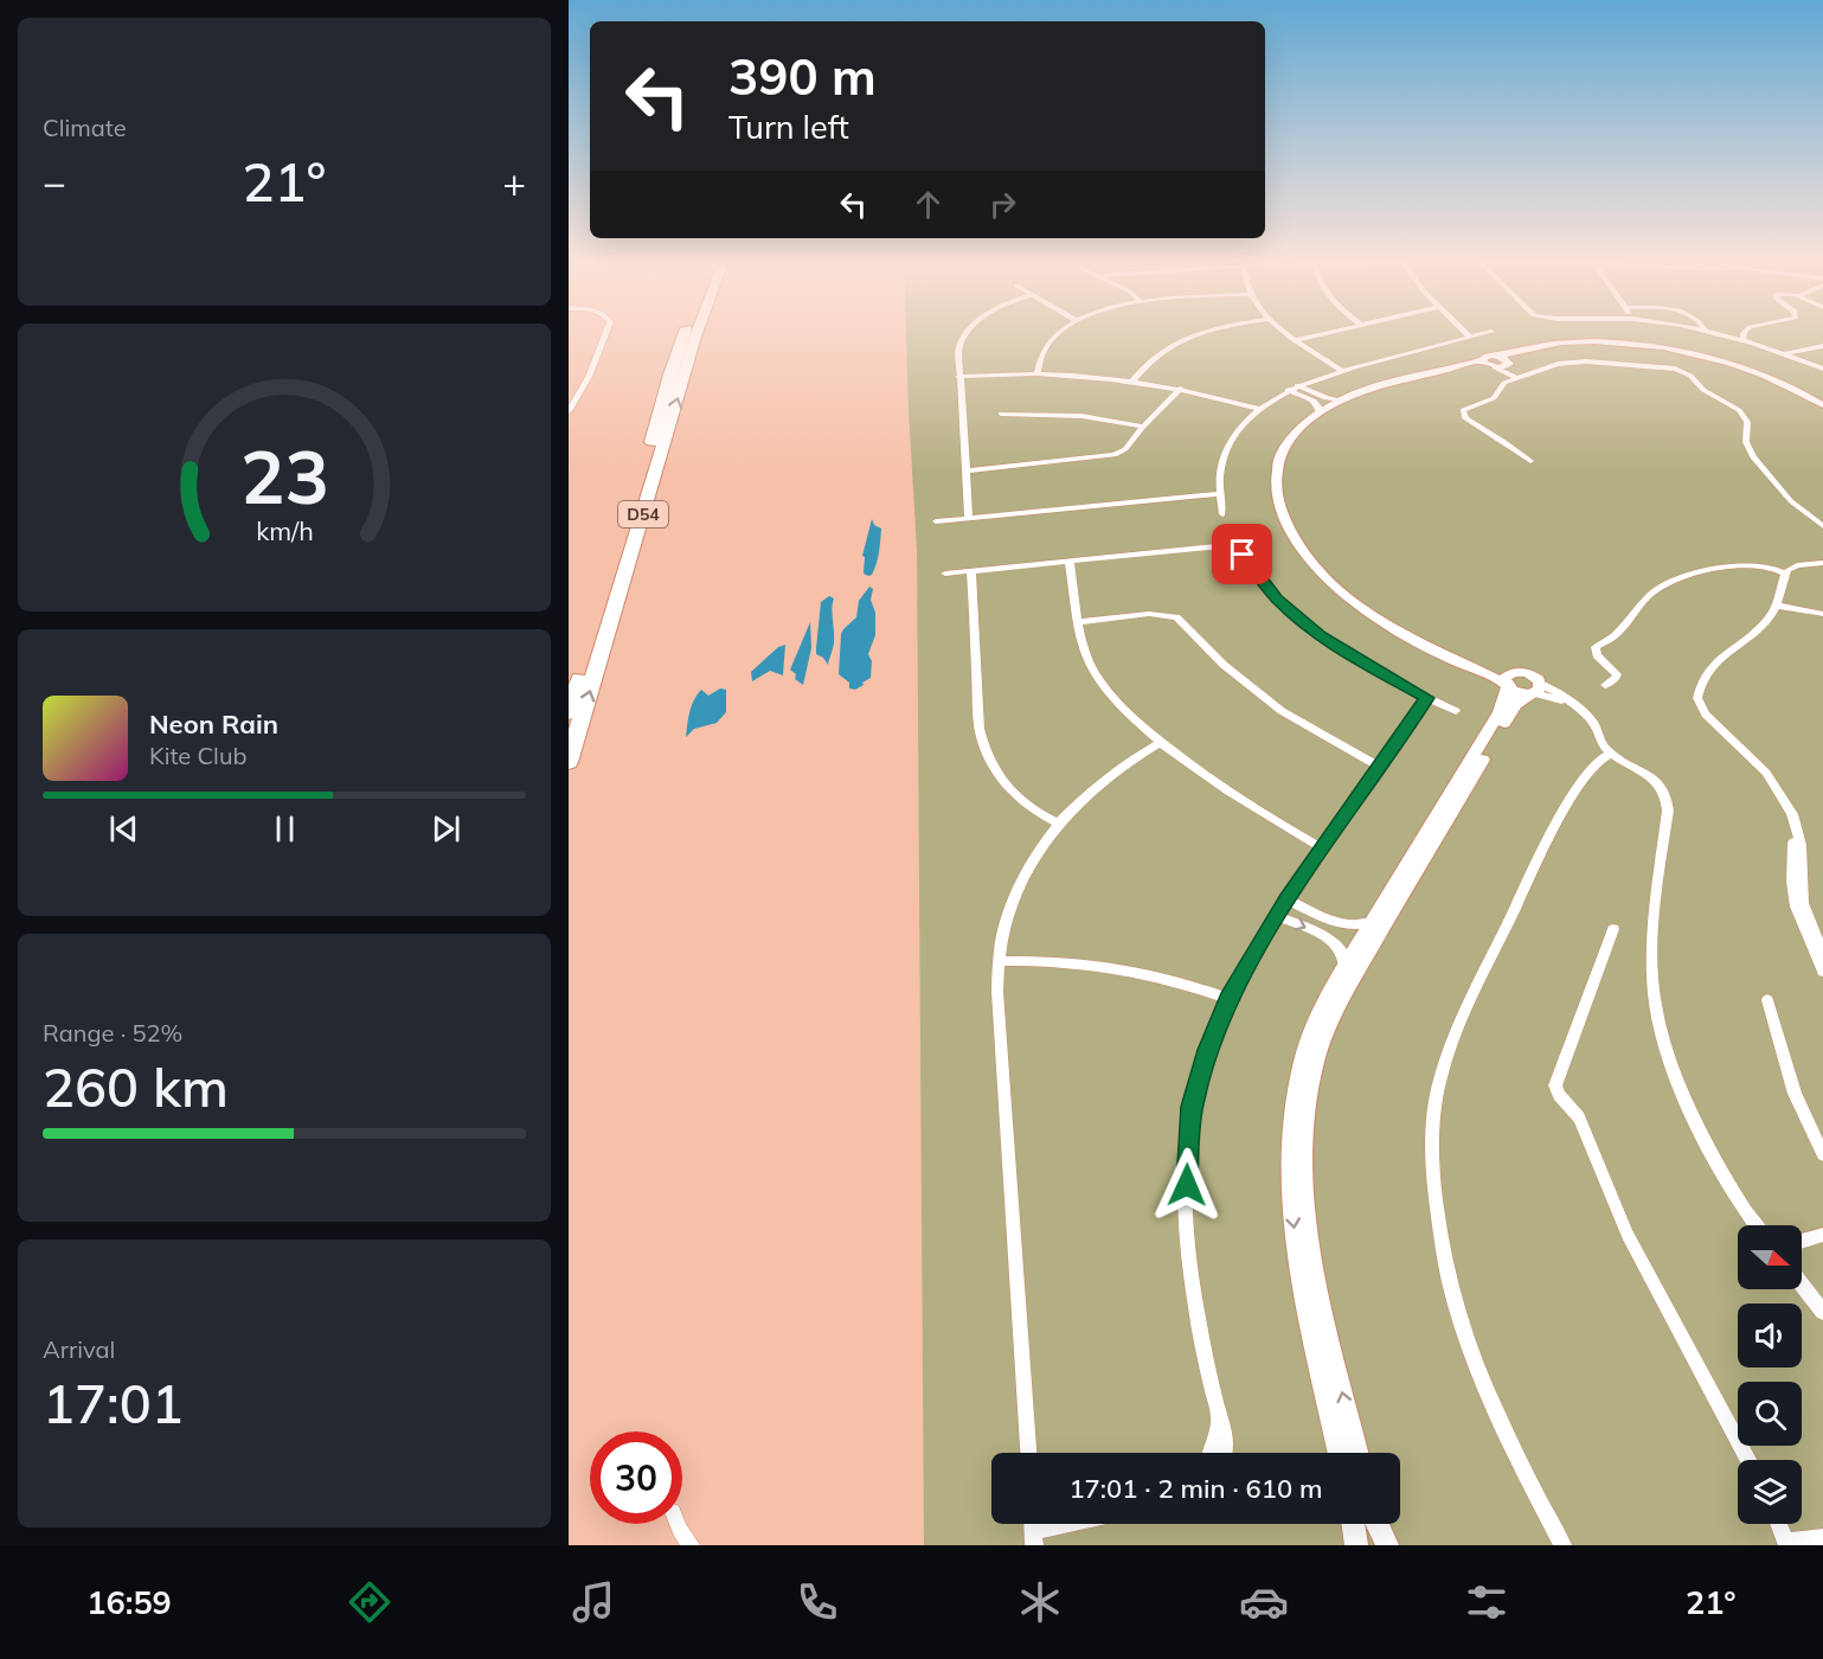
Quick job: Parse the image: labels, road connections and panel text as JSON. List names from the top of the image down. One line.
{"streets":{"highway":["D54"]},"north":"right","page":{"tile":["Climate",["Range · 52%","260 km"],["Arrival","17:01"]],"turn":["390 m","Turn left"],"heat":["−","21°","+"],"song":["Neon Rain","Kite Club"],"limit":"30","trip":"17:01 · 2 min · 610 m","tabs":["16:59","21°"],"gauge":["23","km/h"]}}
